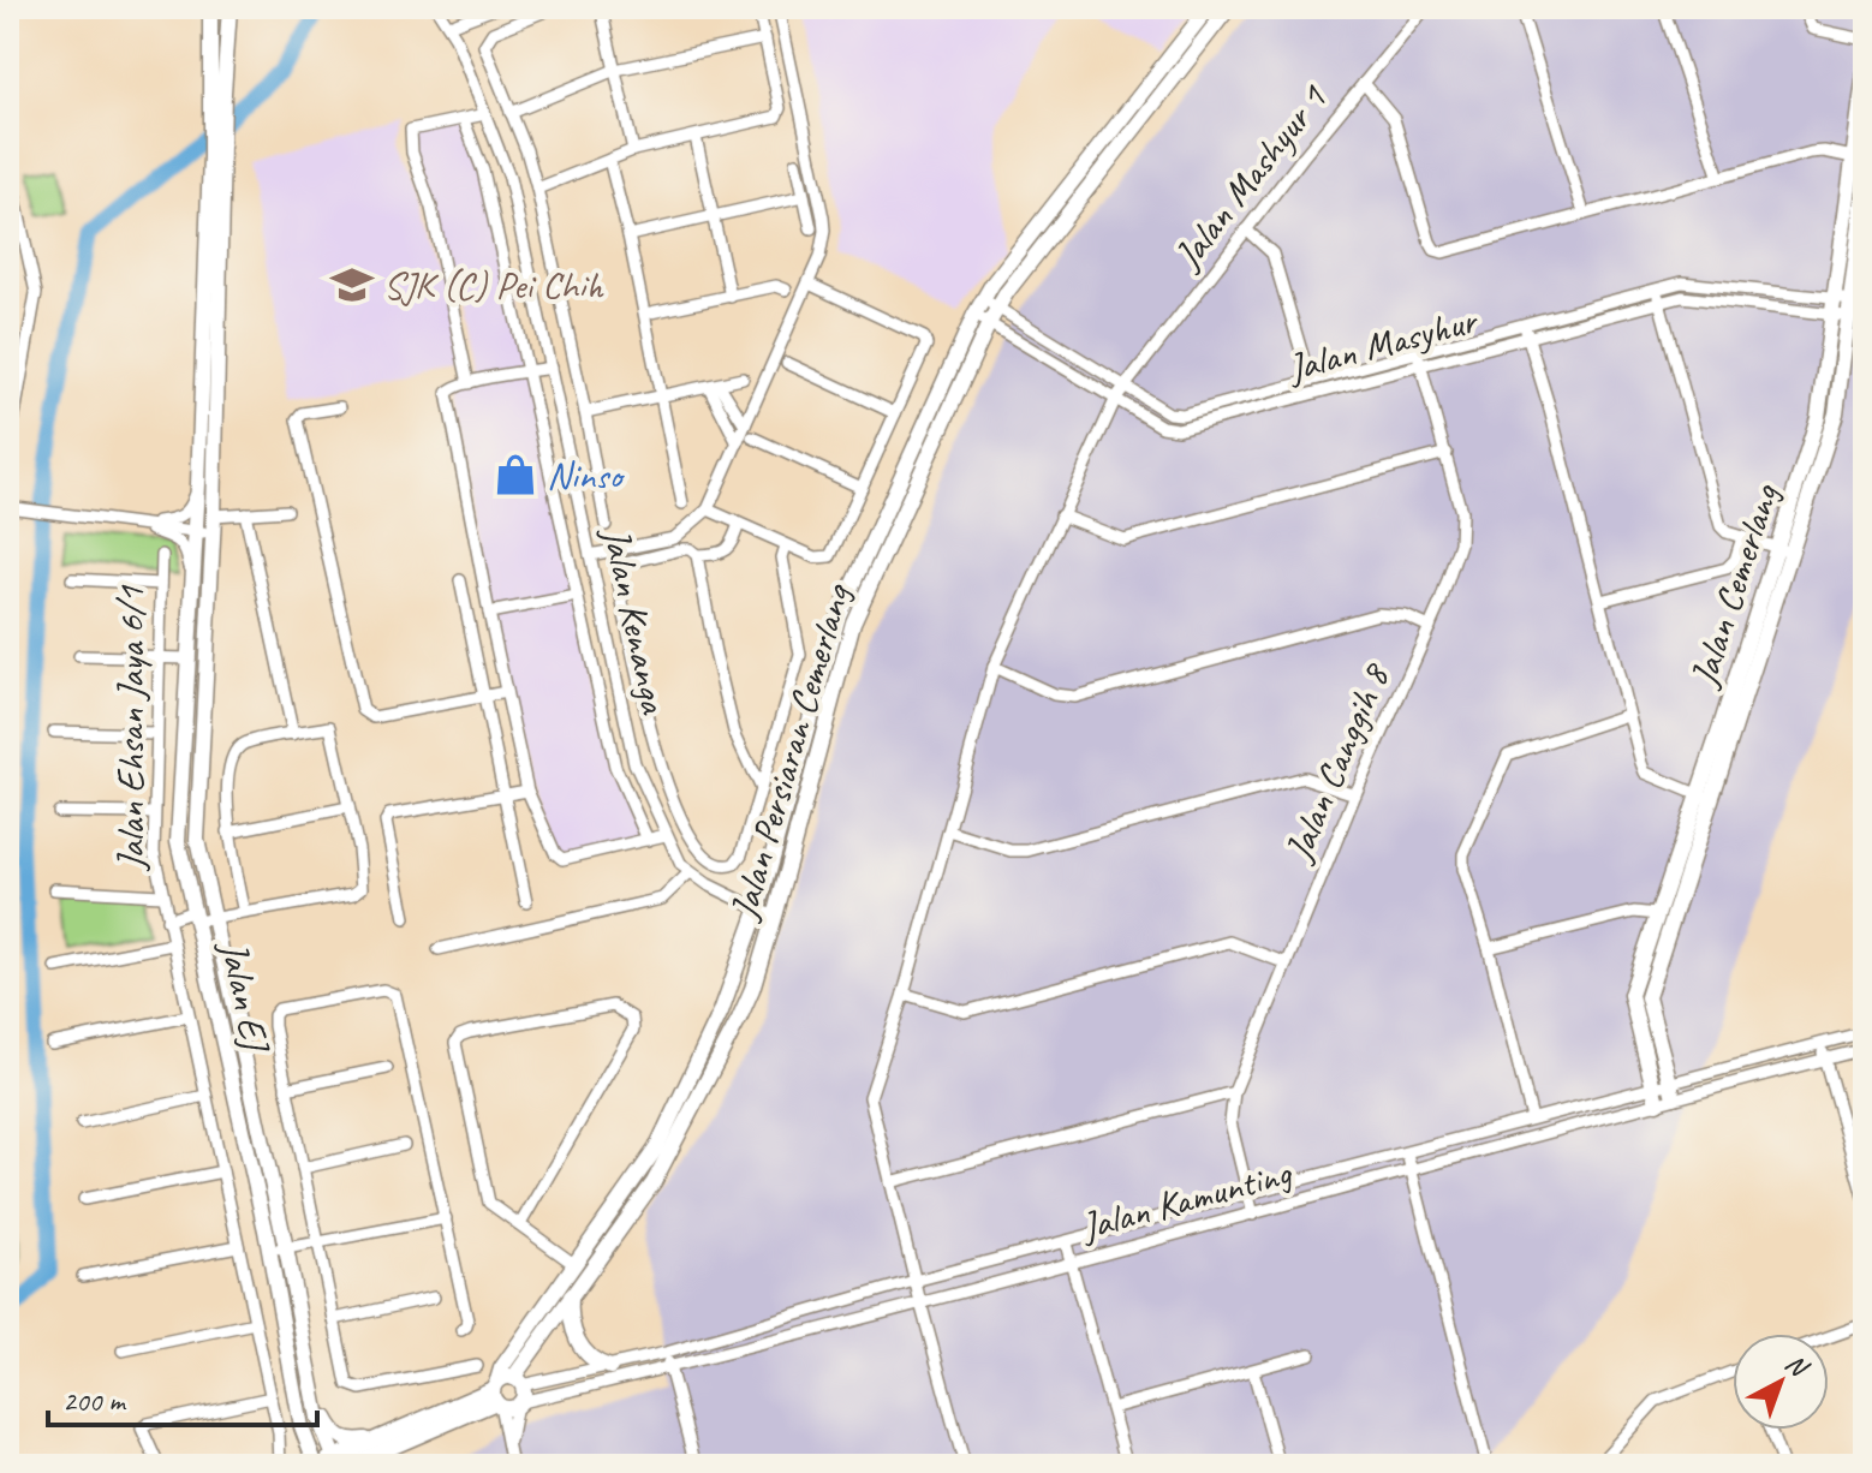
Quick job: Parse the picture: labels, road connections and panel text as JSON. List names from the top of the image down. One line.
{"streets":{"main road":["Jalan Cemerlang","Jalan Persiaran Cemerlang","Jalan EJ"],"street":["Jalan Mashyur 1","Jalan Masyhur","Jalan Kenanga","Jalan Ehsan Jaya 6/1","Jalan Canggih 8","Jalan Kamunting"]},"crossings":[["Jalan Mashyur 1","Jalan Masyhur"],["Jalan Mashyur 1","Jalan Kamunting"],["Jalan Masyhur","Jalan Cemerlang"],["Jalan Masyhur","Jalan Persiaran Cemerlang"],["Jalan Masyhur","Jalan Canggih 8"],["Jalan Cemerlang","Jalan Kamunting"],["Jalan Kenanga","Jalan Persiaran Cemerlang"],["Jalan Persiaran Cemerlang","Jalan Kamunting"],["Jalan Canggih 8","Jalan Kamunting"]],"places":{"school or university":["SJK (C) Pei Chih"],"shop":["Ninso"]},"scale_bar":"200 m","north":"top right"}
